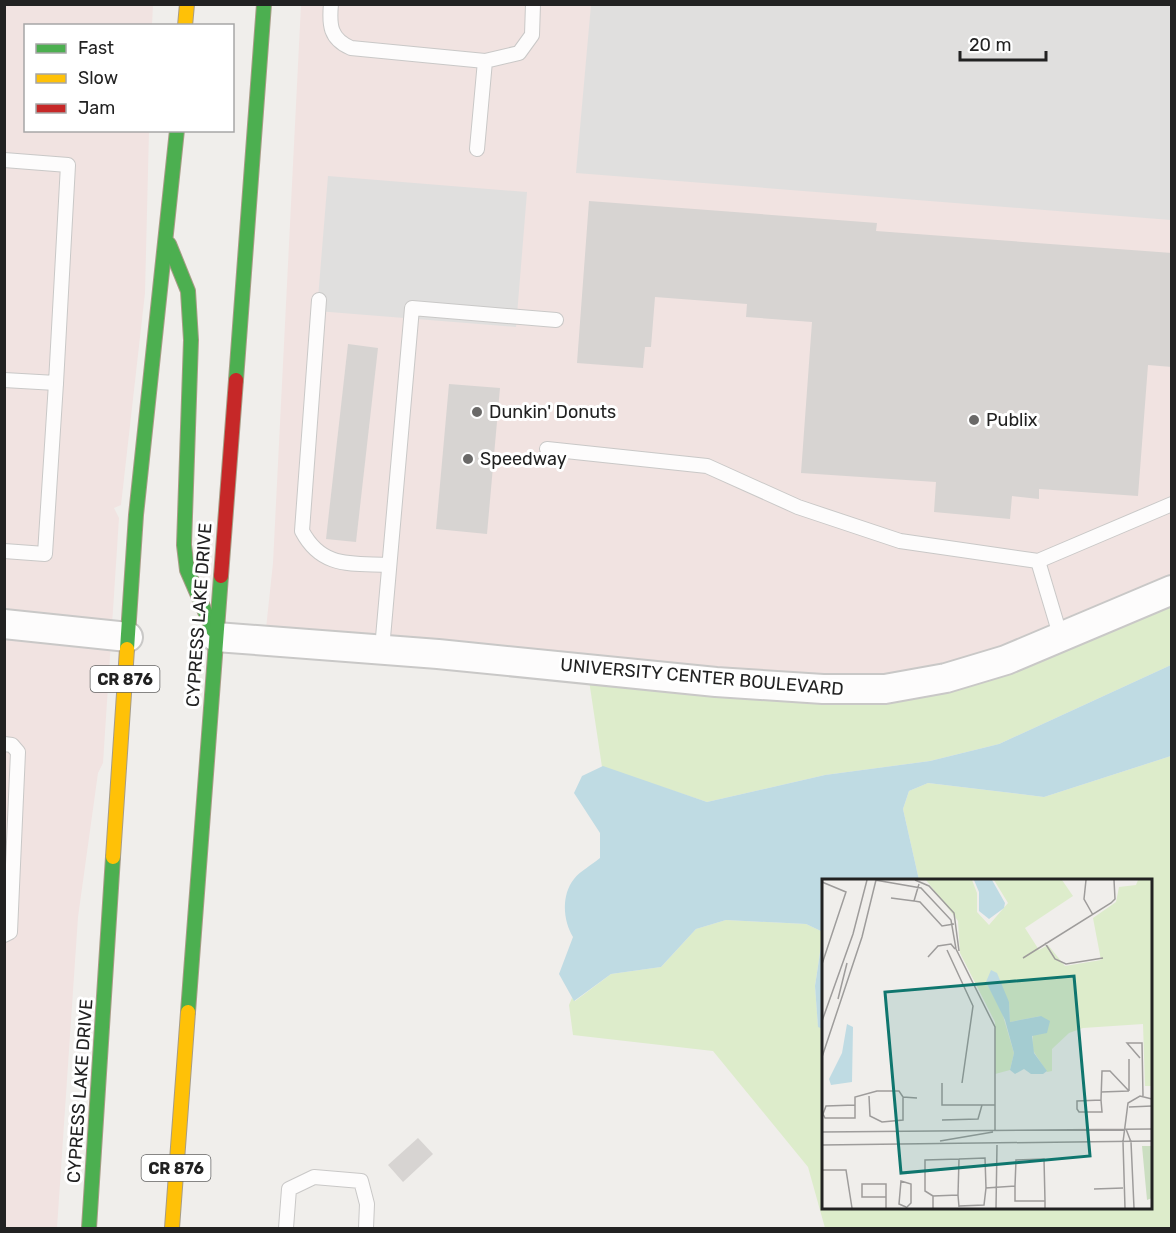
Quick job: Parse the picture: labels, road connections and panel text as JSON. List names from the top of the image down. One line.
{"streets":{"main road":["CYPRESS LAKE DRIVE","CR 876"],"street":["UNIVERSITY CENTER BOULEVARD"]},"crossings":[["CYPRESS LAKE DRIVE","UNIVERSITY CENTER BOULEVARD"]],"places":["Dunkin' Donuts","Publix","Speedway"],"legend":["Fast","Slow","Jam"],"scale_bar":"20 m"}
